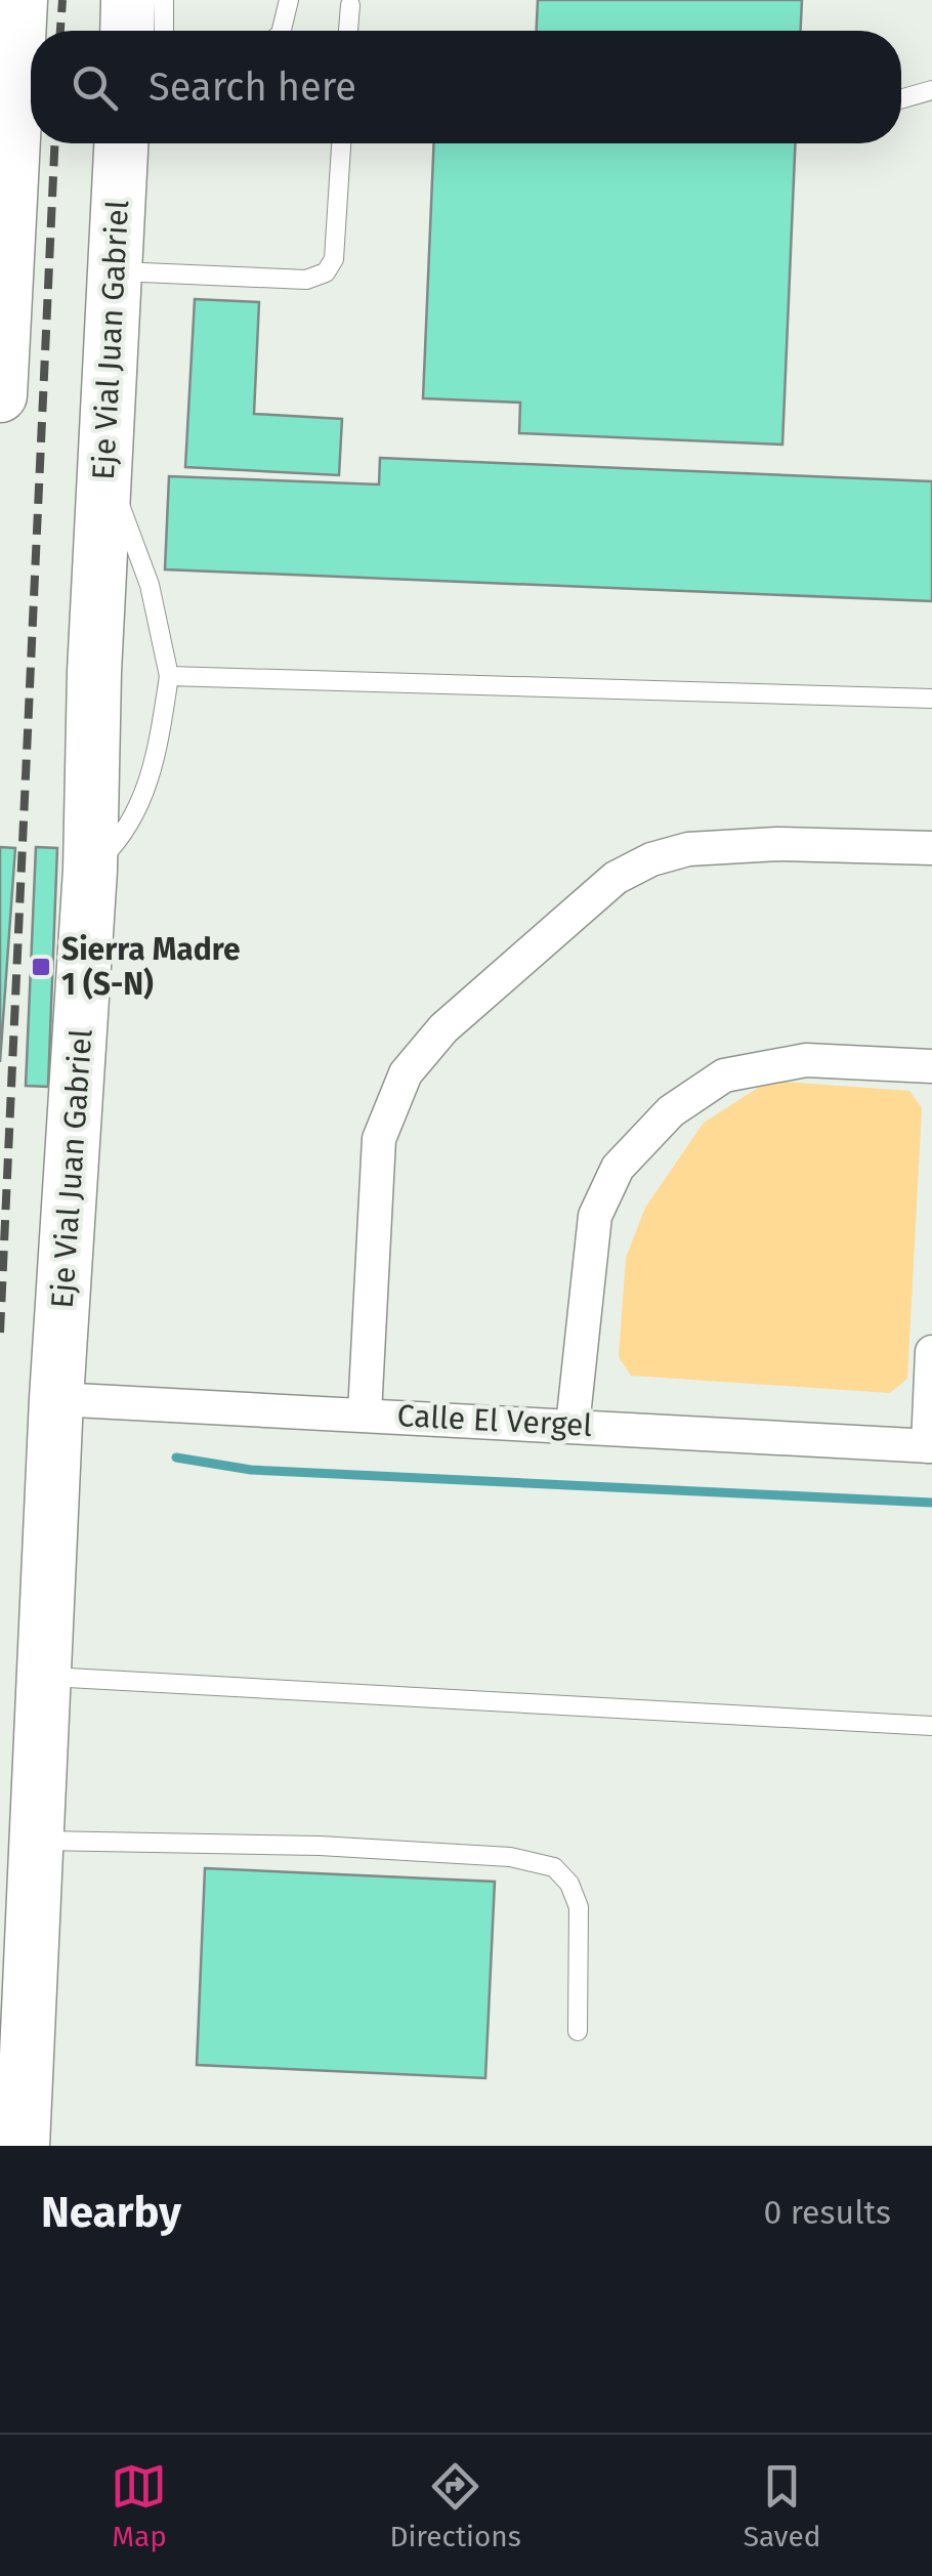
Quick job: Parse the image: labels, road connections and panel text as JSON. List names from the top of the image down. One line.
{"streets":{"main road":["Eje Vial Juan Gabriel"],"street":["Calle El Vergel"]},"crossings":[["Eje Vial Juan Gabriel","Calle El Vergel"]],"places":{"transit":["Sierra Madre 1 (S-N)"]},"page":{"search":"Search here","heading":["Nearby","0 results"],"nav":["Map","Directions","Saved"]}}
